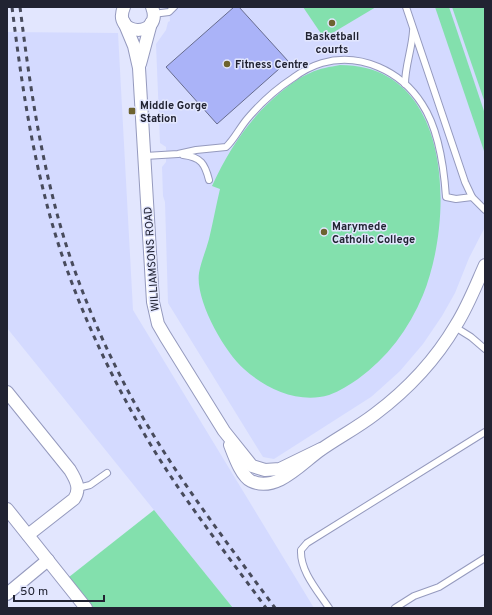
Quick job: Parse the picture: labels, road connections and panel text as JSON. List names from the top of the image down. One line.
{"streets":{"street":["WILLIAMSONS ROAD"]},"places":{"other":["Basketball courts","Fitness Centre","Marymede Catholic College"],"transit":["Middle Gorge Station"]},"scale_bar":"50 m"}
